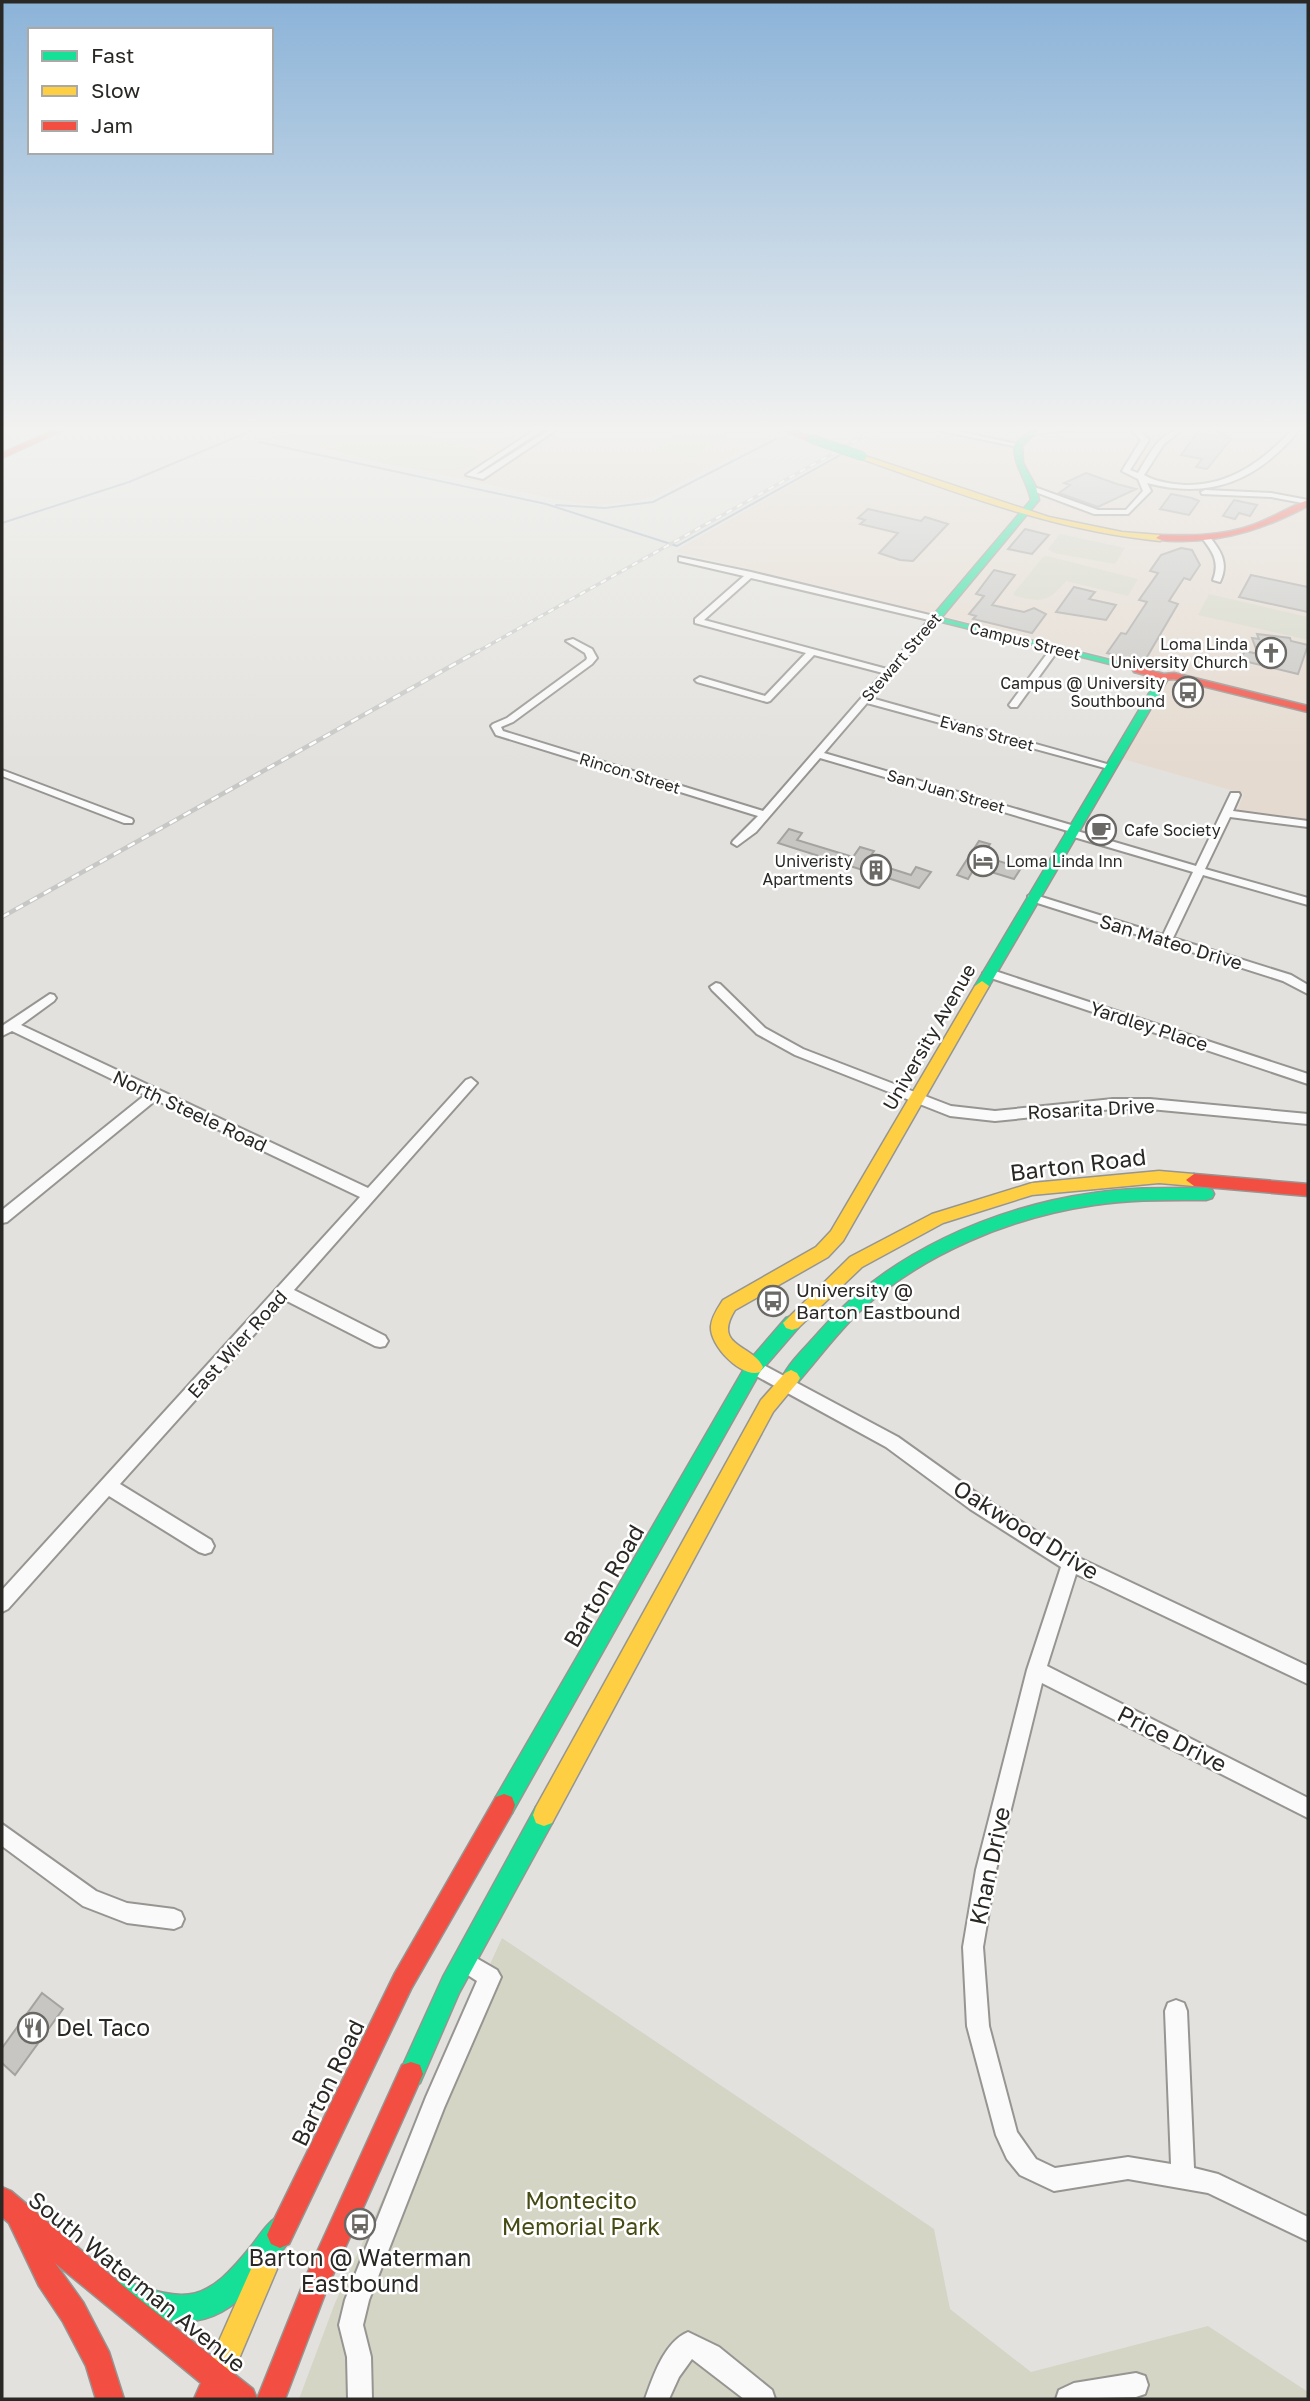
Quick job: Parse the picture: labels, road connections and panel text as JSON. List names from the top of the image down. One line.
{"streets":{"main road":["Campus Street","Stewart Street","University Avenue","Barton Road","South Waterman Avenue"],"street":["Evans Street","Rincon Street","San Juan Street","San Mateo Drive","Yardley Place","Rosarita Drive","North Steele Road","East Wier Road","Oakwood Drive","Price Drive","Khan Drive"]},"crossings":[["Campus Street","Stewart Street"],["Campus Street","University Avenue"],["Stewart Street","Evans Street"],["Stewart Street","Rincon Street"],["Stewart Street","San Juan Street"],["Evans Street","University Avenue"],["San Juan Street","University Avenue"],["San Mateo Drive","University Avenue"],["Yardley Place","University Avenue"],["University Avenue","Rosarita Drive"],["University Avenue","Barton Road"],["University Avenue","Oakwood Drive"],["North Steele Road","East Wier Road"],["Barton Road","Oakwood Drive"],["Barton Road","South Waterman Avenue"],["Oakwood Drive","Khan Drive"],["Price Drive","Khan Drive"]],"parks":["Montecito Memorial Park"],"places":{"church":["Loma Linda University Church"],"bus stop":["Campus @ University Southbound","University @ Barton Eastbound","Barton @ Waterman Eastbound"],"cafe":["Cafe Society"],"hotel":["Loma Linda Inn"],"building":["Univeristy Apartments"],"restaurant":["Del Taco"]},"legend":["Fast","Slow","Jam"]}
